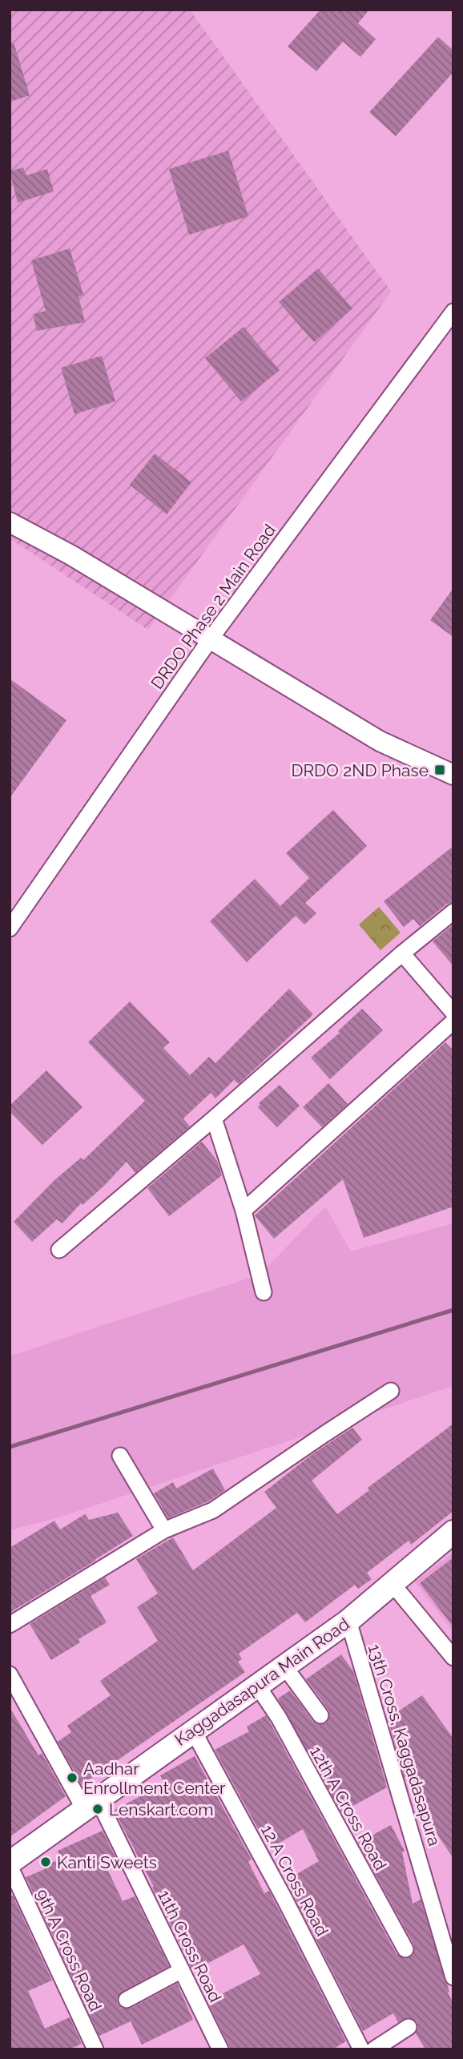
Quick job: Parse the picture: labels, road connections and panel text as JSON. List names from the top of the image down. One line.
{"streets":{"main road":["Kaggadasapura Main Road"],"street":["DRDO Phase 2 Main Road","13th Cross, Kaggadasapura","12th A Cross Road","12 A Cross Road","11th Cross Road","9th A Cross Road"]},"crossings":[["Kaggadasapura Main Road","13th Cross, Kaggadasapura"],["Kaggadasapura Main Road","12th A Cross Road"],["Kaggadasapura Main Road","12 A Cross Road"],["Kaggadasapura Main Road","11th Cross Road"],["Kaggadasapura Main Road","9th A Cross Road"]],"places":{"transit":["DRDO 2ND Phase"],"other":["Aadhar Enrollment Center","Lenskart.com","Kanti Sweets"]}}
